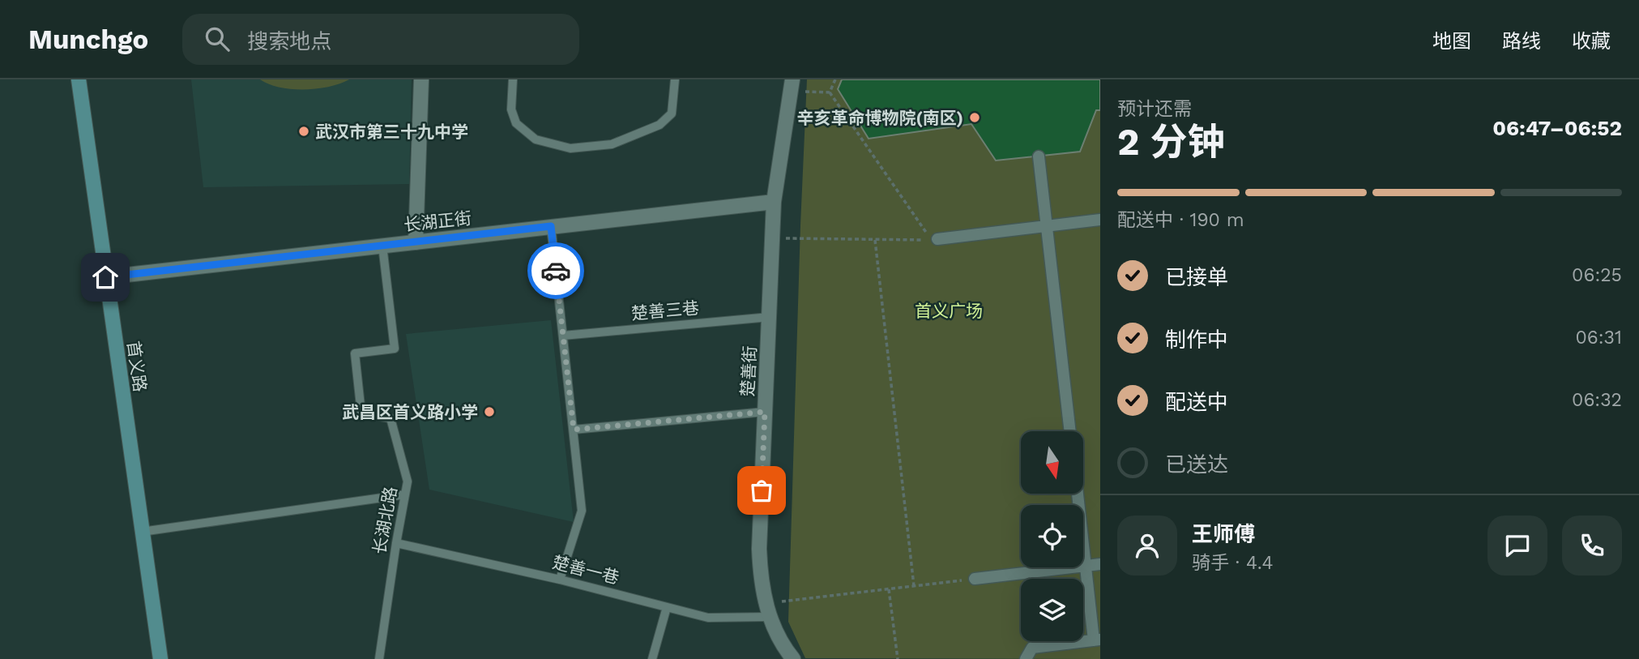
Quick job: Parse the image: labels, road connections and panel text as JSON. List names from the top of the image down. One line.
{"streets":{"main road":["首义路"],"street":["长湖正街","楚善街"],"lane":["楚善三巷","长湖北路","楚善一巷"]},"crossings":[["长湖正街","首义路"],["长湖正街","楚善街"],["长湖正街","长湖北路"],["楚善三巷","楚善街"],["楚善街","楚善一巷"],["长湖北路","楚善一巷"]],"parks":["首义广场"],"places":["辛亥革命博物院(南区)","武汉市第三十九中学","武昌区首义路小学"],"north":"bottom","page":{"header":"Munchgo","search":"搜索地点","nav":["地图","路线","收藏"],"heading":["2 分钟","预计还需","06:47–06:52"],"panel":["王师傅","骑手 · 4.4"],"bar":"配送中 · 190 m","list":[["已接单","06:25"],["制作中","06:31"],["配送中","06:32"],"已送达"]}}
